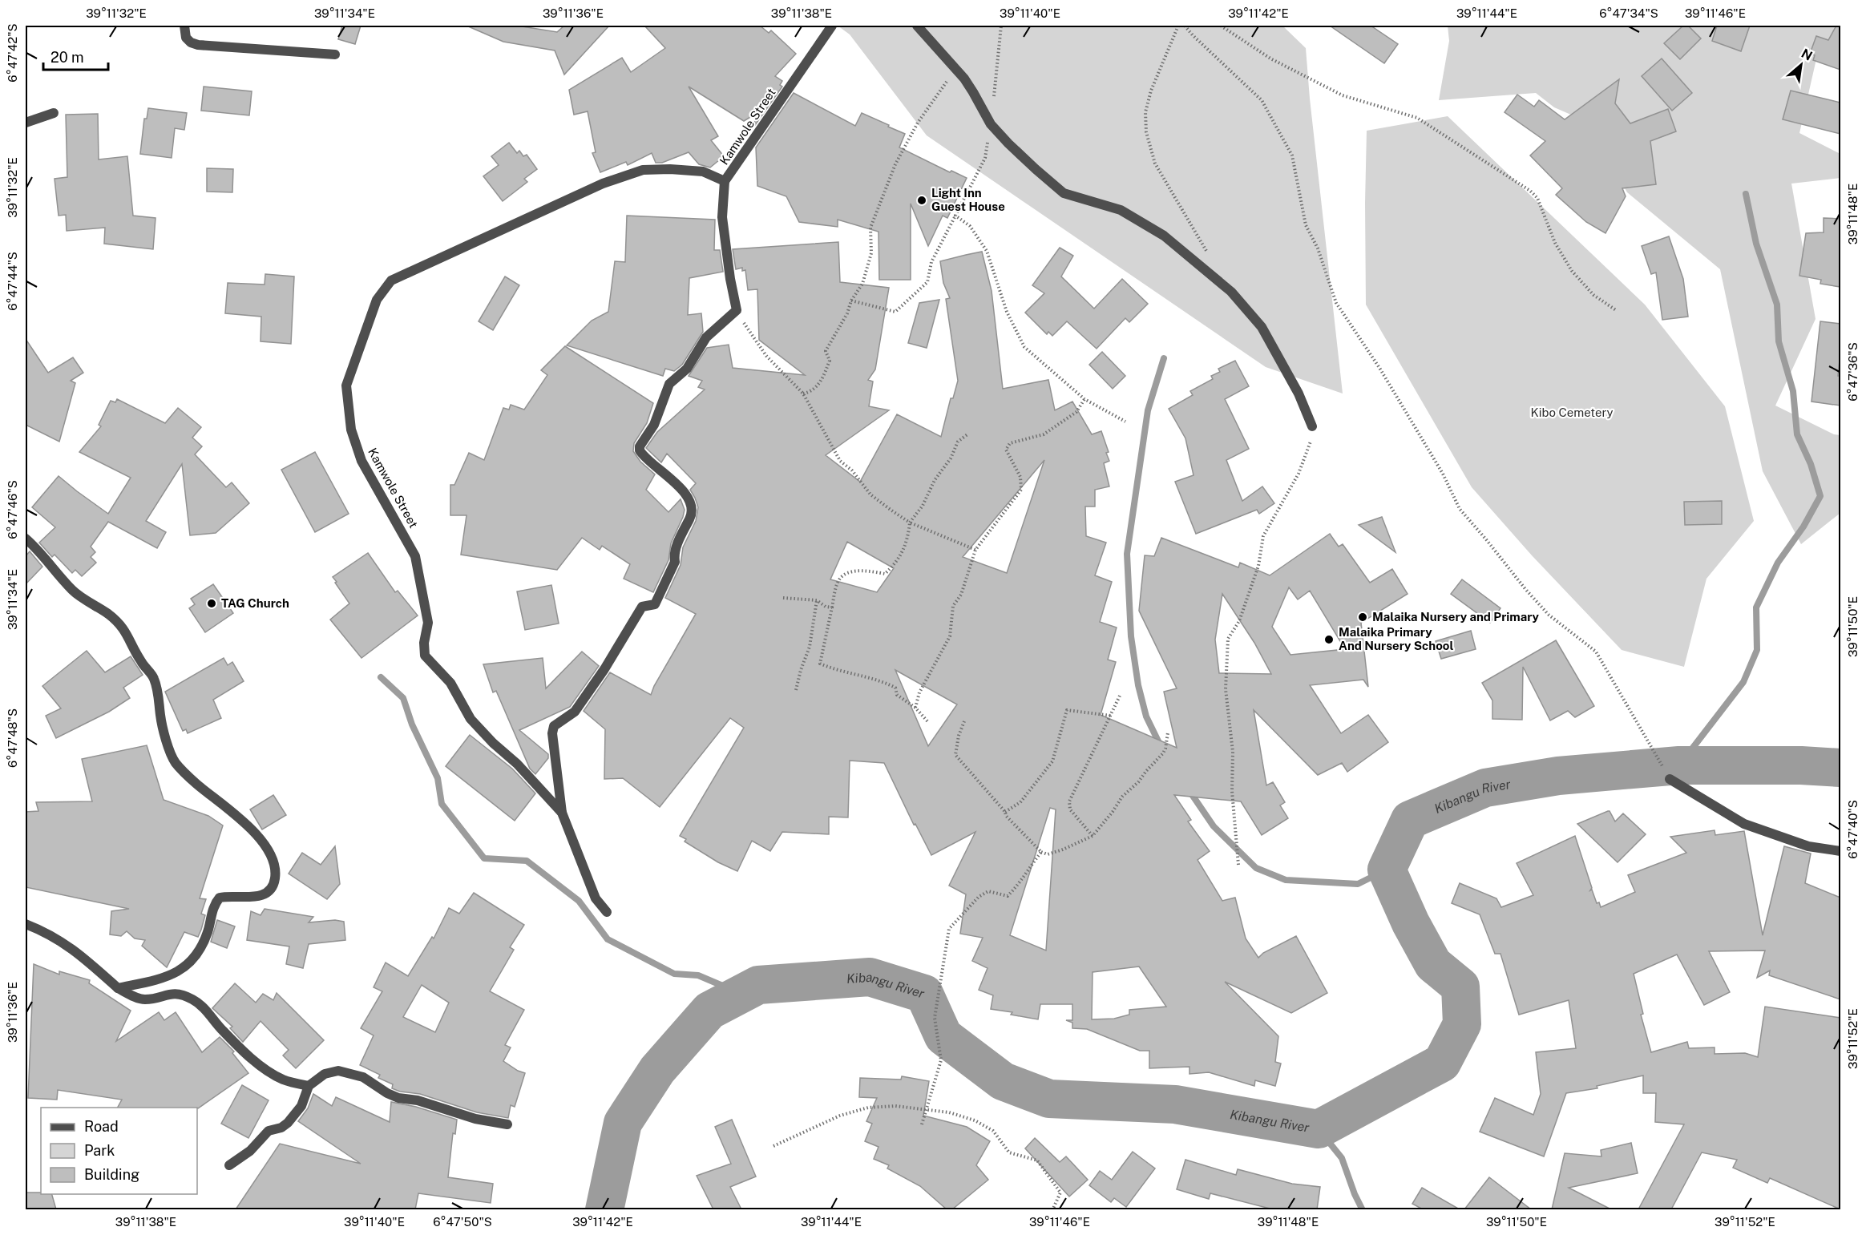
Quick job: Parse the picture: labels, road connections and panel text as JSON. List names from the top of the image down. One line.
{"streets":{"street":["Kamwole Street"]},"water":["Kibangu River"],"parks":["Kibo Cemetery"],"places":["Light Inn Guest House","TAG Church","Malaika Nursery and Primary","Malaika Primary And Nursery School"],"legend":["Road","Park","Building"],"scale_bar":"20 m","north":"top right","coordinates":["39°11'32\"E","39°11'34\"E","39°11'36\"E","39°11'38\"E","39°11'40\"E","39°11'42\"E","39°11'44\"E","6°47'34\"S","39°11'46\"E","6°47'42\"S","39°11'48\"E","6°47'44\"S","6°47'36\"S","6°47'46\"S","39°11'50\"E","6°47'48\"S","6°47'40\"S","39°11'52\"E","6°47'50\"S"]}
